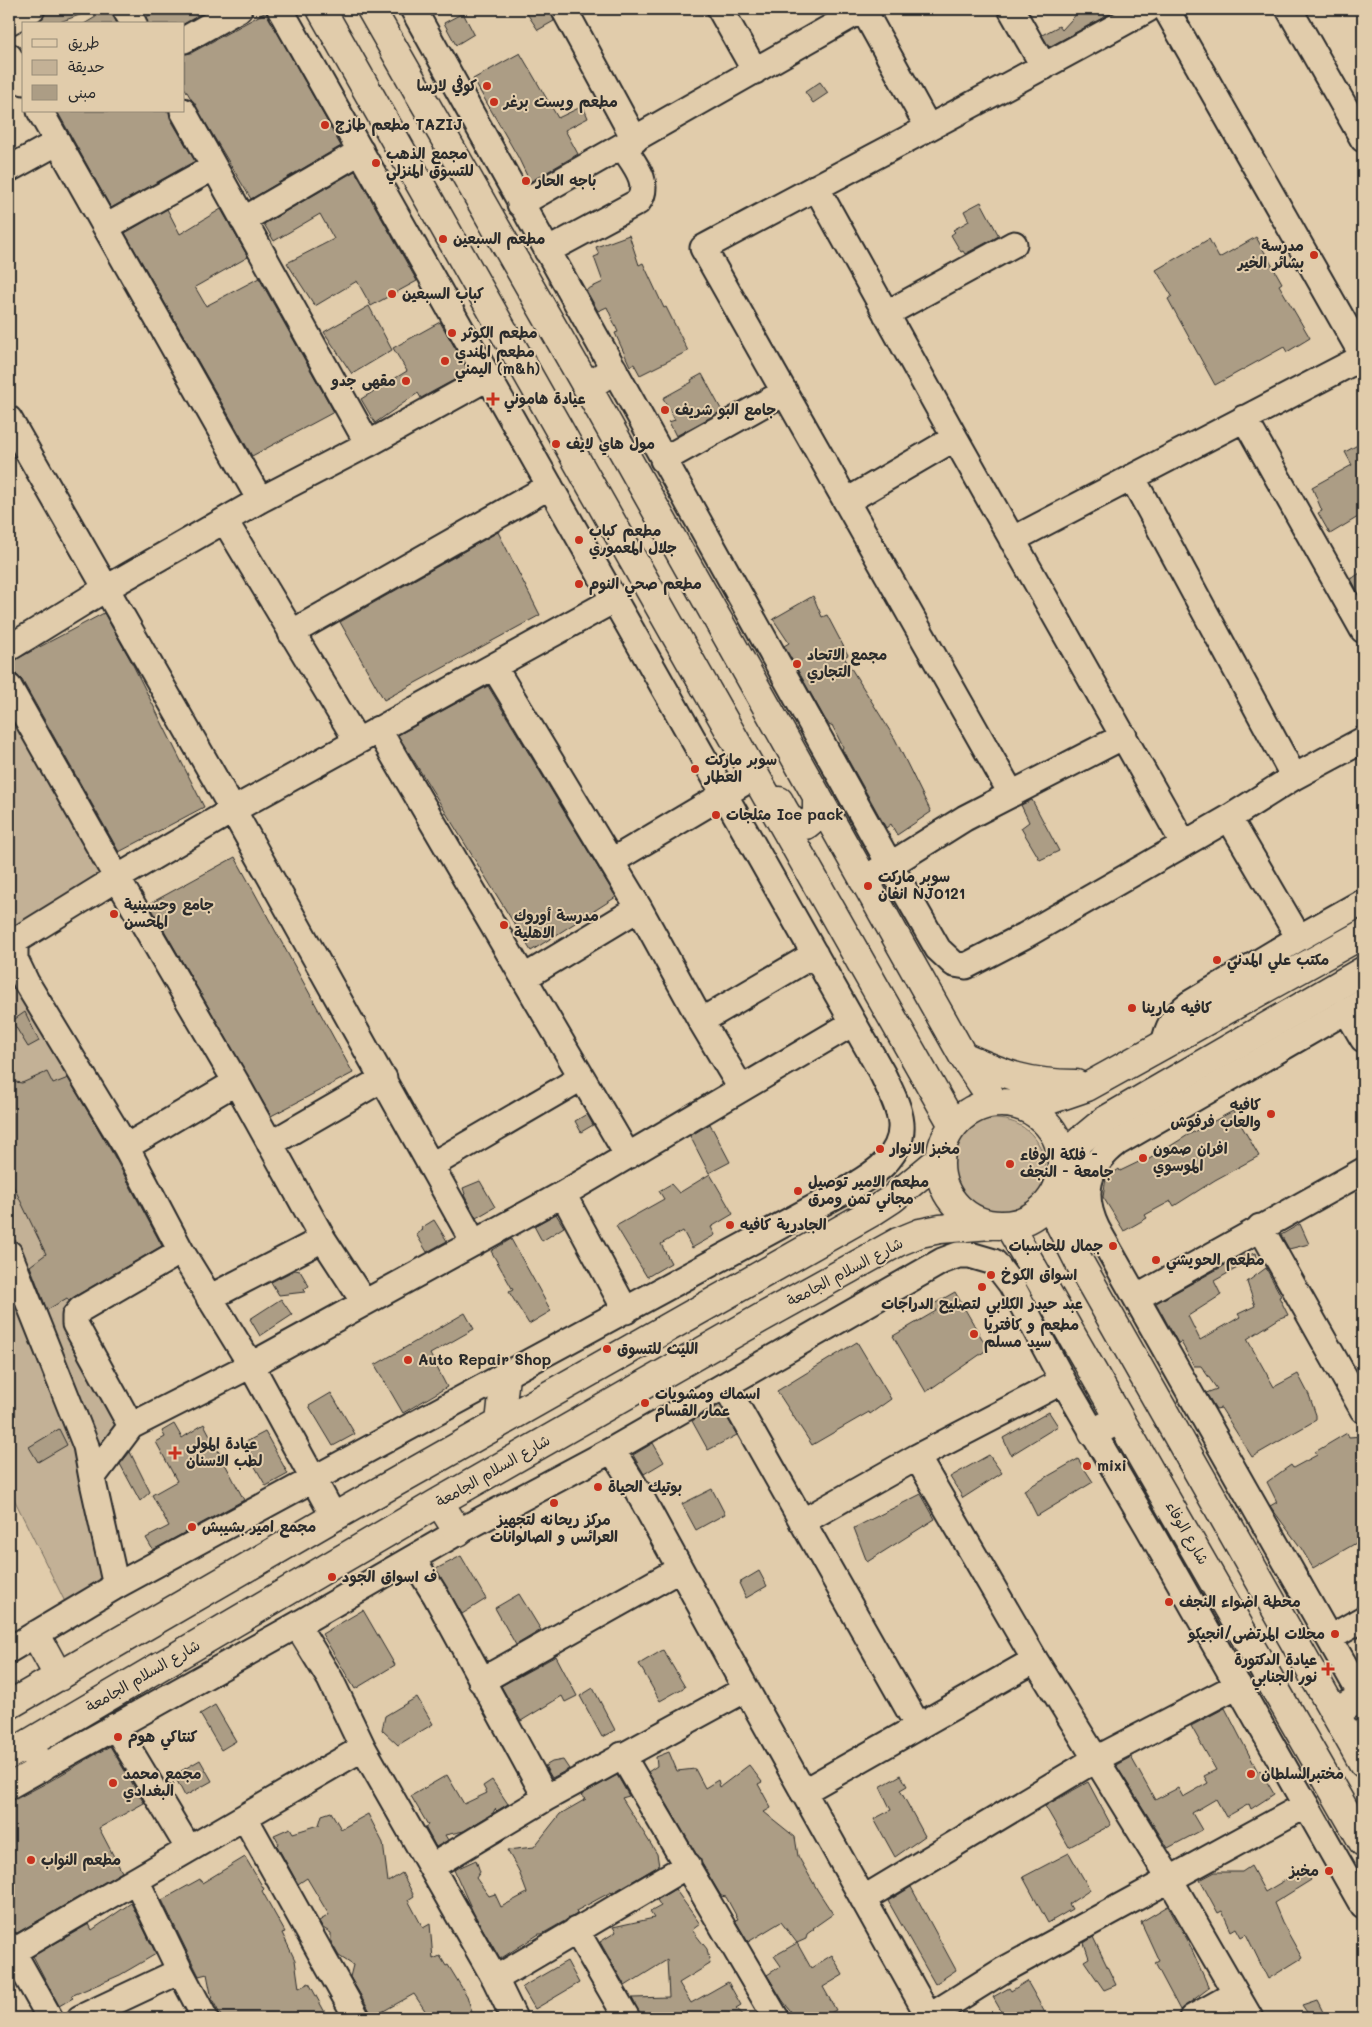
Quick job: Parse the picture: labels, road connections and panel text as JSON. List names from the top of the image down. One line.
{"streets":{"main road":["شارع السلام الجامعة","شارع الوفاء"]},"crossings":[["شارع السلام الجامعة","شارع الوفاء"]],"places":{"other":["كوفي لارسا","مطعم ويست برغر","مطعم طازج TAZIJ","مجمع الذهب للتسوق المنزلي","باجه الحار","مطعم السبعين","مدرسة بشائر الخير","كباب السبعين","مطعم الكوثر","مطعم المندي اليمني (m&h)","مقهى جدو","جامع البو شريف","مول هاي لايف","مطعم كباب جلال المعموري","مطعم صحي النوم","مجمع الاتحاد التجاري","سوبر ماركت العطار","مثلجات Ice pack","سوبر ماركت انفان NJ0121","جامع وحسينية المحسن","مدرسة أوروك الاهلية","مكتب علي المدني","كافيه مارينا","كافيه والعاب فرفوش","مخبز الانوار","افران صمون الموسوي","فلكة الوفاء - جامعة - النجف","مطعم الامير توصيل مجاني تمن ومرق","الجادرية كافيه","جمال للحاسبات","مطعم الحويشي","اسواق الكوخ","عبد حيدر الكلابي لتصليح الدراجات","مطعم و كافتريا سيد مسلم","الليث للتسوق","Auto Repair Shop","اسماك ومشويات عمار القسام","mixi","بوتيك الحياة","مركز ريحانه لتجهيز العرائس و الصالوانات","مجمع امير بشيبش","ف اسواق الجود","محطة اضواء النجف","محلات المرتضى/انجيكو","كنتاكي هوم","مختبرالسلطان","مجمع محمد البغدادي","مطعم النواب","مخبز"],"health":["عيادة هاموني","عيادة المولى لطب الاسنان","عيادة الدكتورة نور الجنابي"]},"legend":["طريق","حديقة","مبنى"]}
